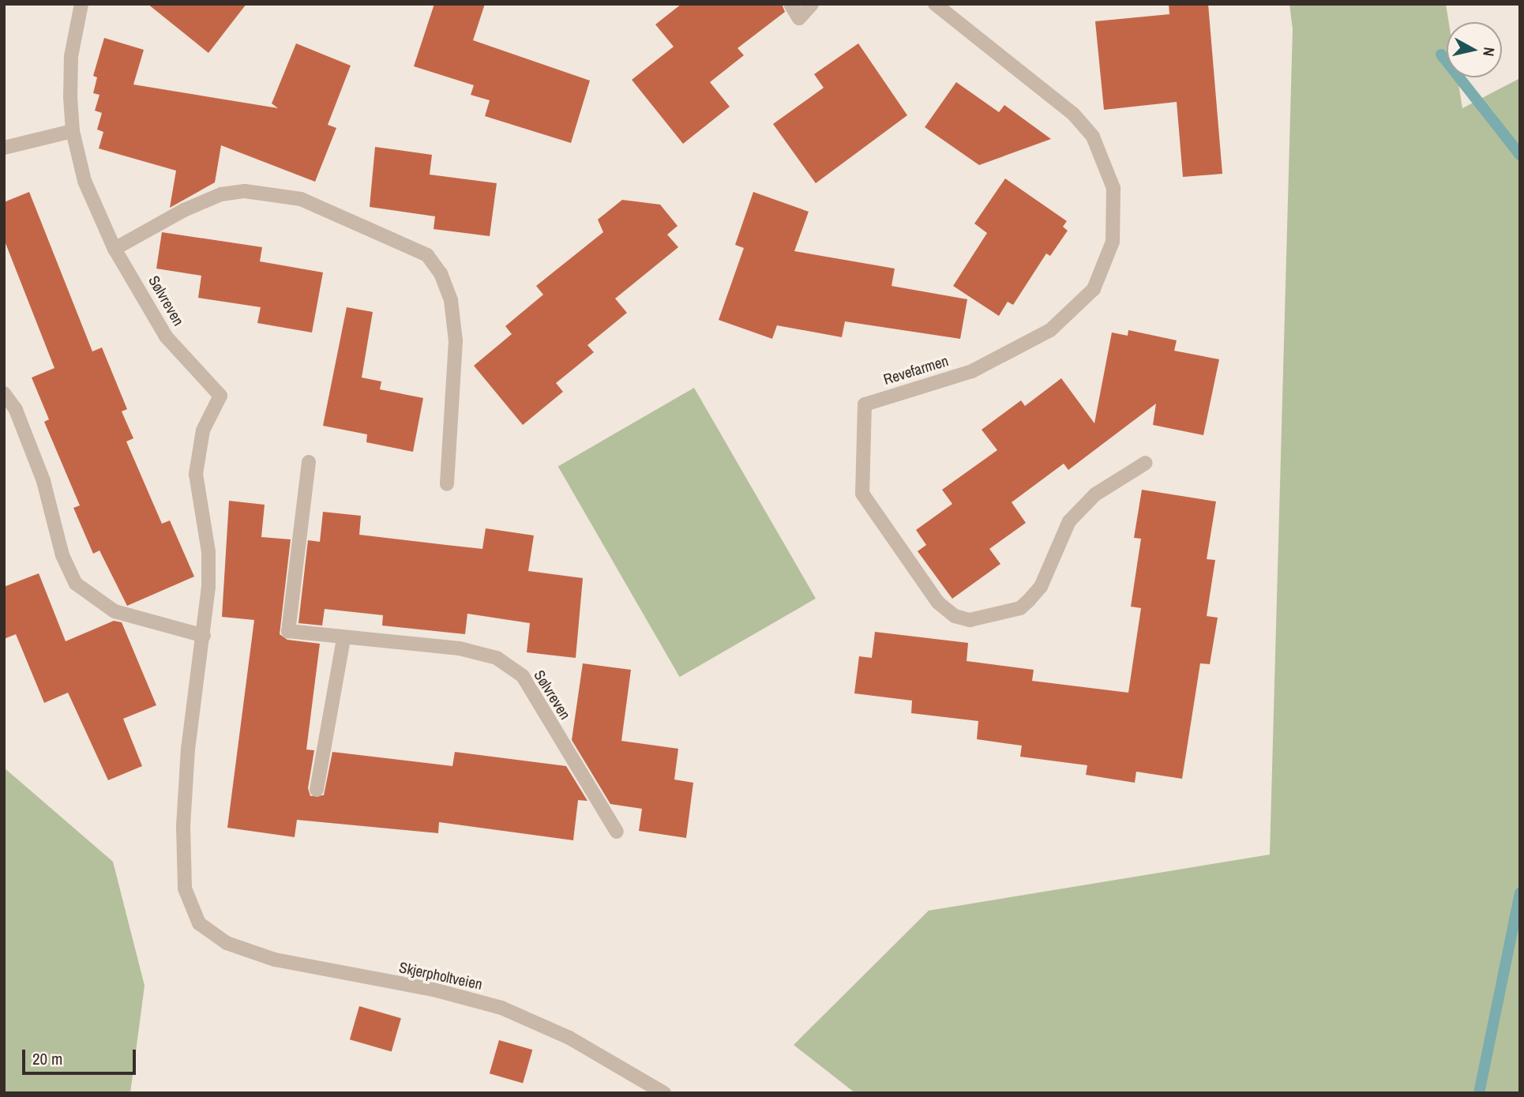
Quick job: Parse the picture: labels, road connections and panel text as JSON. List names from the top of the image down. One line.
{"streets":{"street":["Sølvreven","Revefarmen","Skjerpholtveien"]},"crossings":[["Sølvreven","Skjerpholtveien"]],"scale_bar":"20 m","north":"right"}
